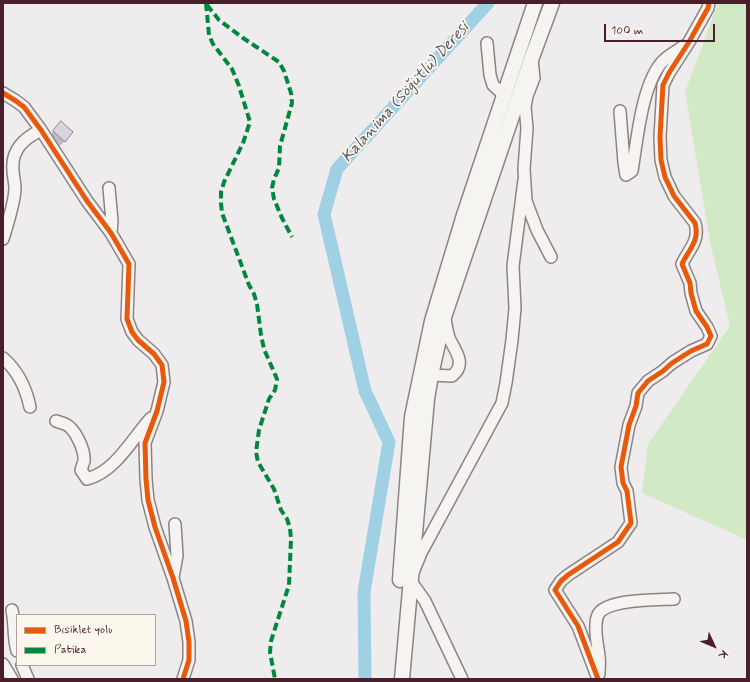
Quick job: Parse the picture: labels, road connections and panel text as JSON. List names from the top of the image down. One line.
{"water":["Kalanima (Söğütlü) Deresi"],"legend":["Bisiklet yolu","Patika"],"scale_bar":"100 m","north":"bottom right"}
